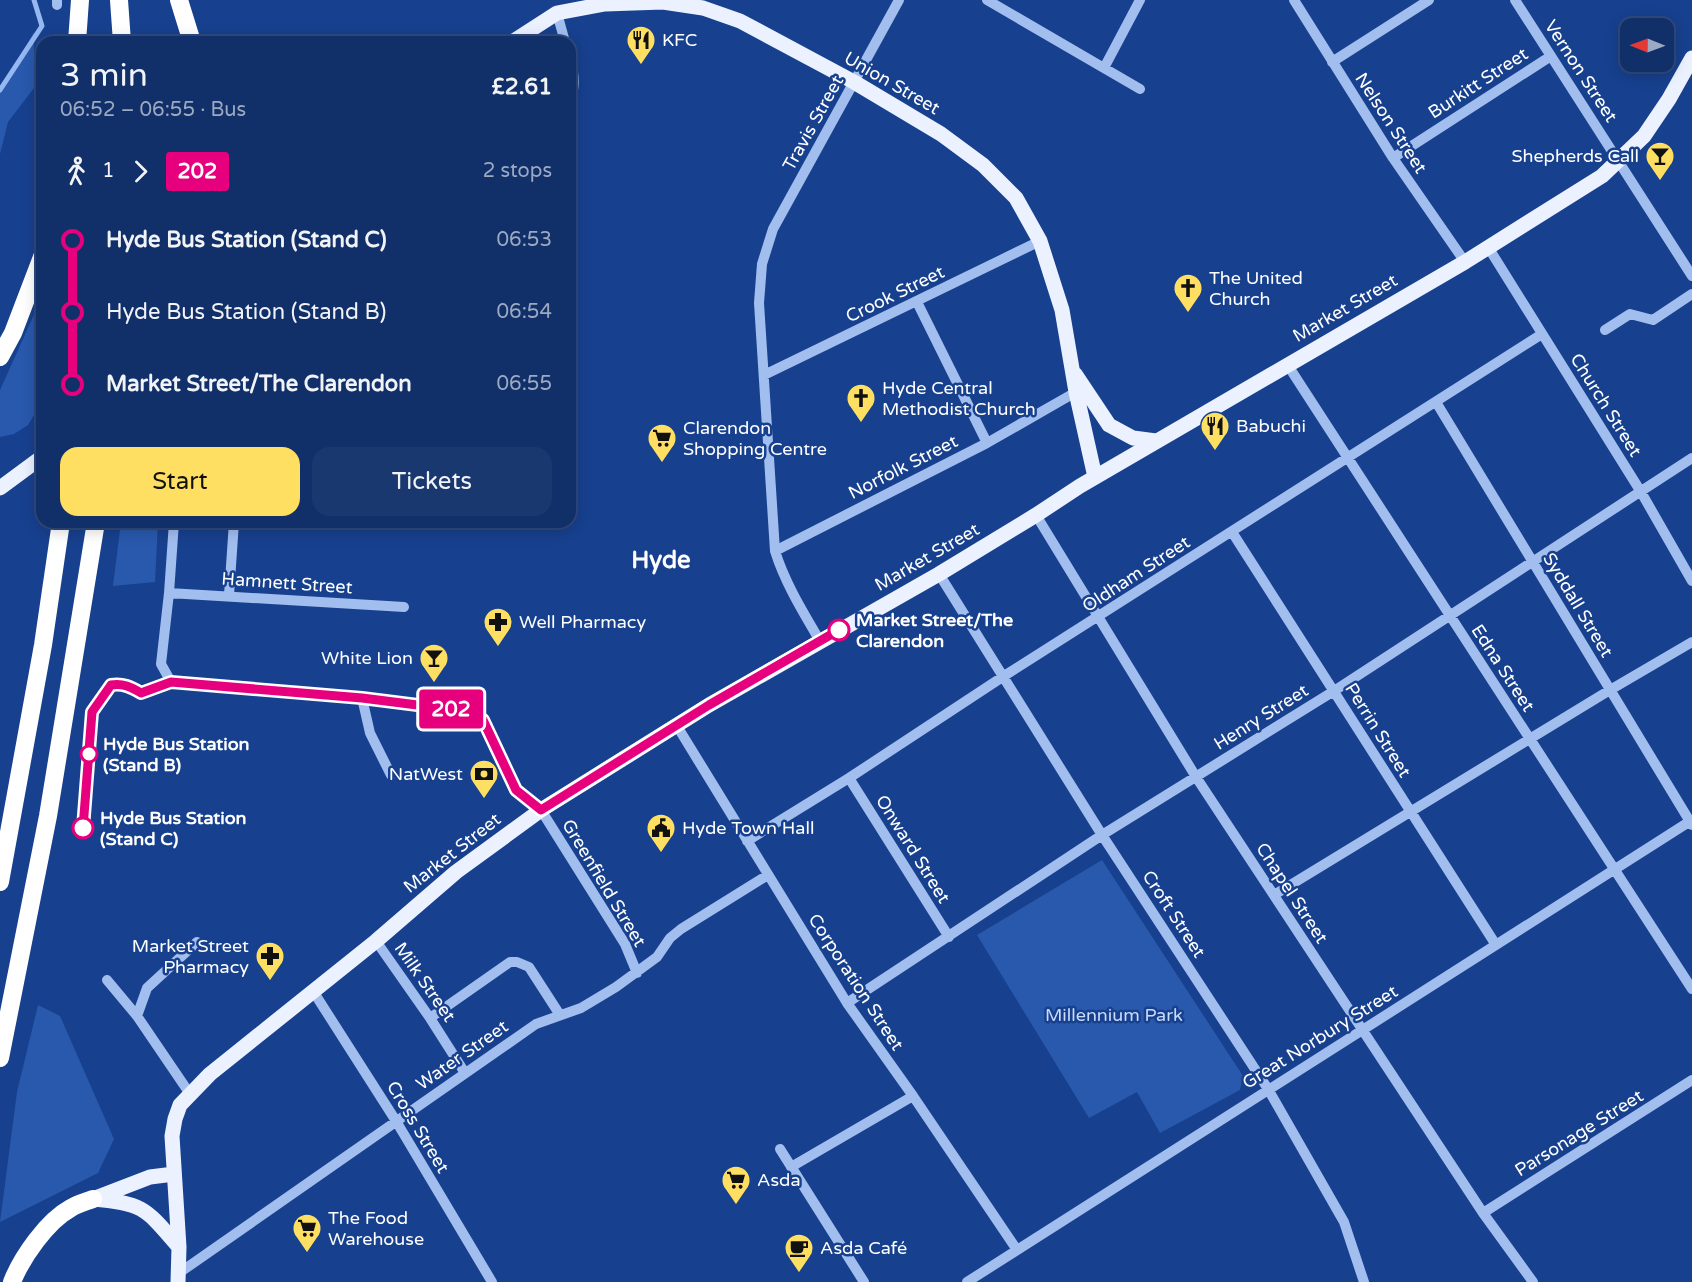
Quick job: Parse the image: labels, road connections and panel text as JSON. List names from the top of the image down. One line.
{"streets":{"main road":["Union Street","Market Street"],"street":["Vernon Street","Burkitt Street","Travis Street","Nelson Street","Crook Street","Church Street","Norfolk Street","Oldham Street","Hamnett Street","Syddall Street","Edna Street","Henry Street","Perrin Street","Onward Street","Greenfield Street","Chapel Street","Croft Street","Milk Street","Corporation Street","Great Norbury Street","Water Street","Cross Street","Parsonage Street"]},"crossings":[["Vernon Street","Burkitt Street"],["Vernon Street","Market Street"],["Union Street","Travis Street"],["Union Street","Crook Street"],["Union Street","Market Street"],["Union Street","Norfolk Street"],["Burkitt Street","Nelson Street"],["Travis Street","Crook Street"],["Travis Street","Market Street"],["Travis Street","Norfolk Street"],["Nelson Street","Market Street"],["Market Street","Church Street"],["Market Street","Edna Street"],["Market Street","Greenfield Street"],["Market Street","Chapel Street"],["Market Street","Croft Street"],["Market Street","Milk Street"],["Market Street","Corporation Street"],["Market Street","Water Street"],["Market Street","Cross Street"],["Church Street","Oldham Street"],["Church Street","Henry Street"],["Oldham Street","Syddall Street"],["Oldham Street","Edna Street"],["Oldham Street","Perrin Street"],["Oldham Street","Onward Street"],["Oldham Street","Chapel Street"],["Oldham Street","Croft Street"],["Oldham Street","Corporation Street"],["Syddall Street","Henry Street"],["Syddall Street","Great Norbury Street"],["Edna Street","Henry Street"],["Edna Street","Great Norbury Street"],["Henry Street","Perrin Street"],["Henry Street","Onward Street"],["Henry Street","Chapel Street"],["Henry Street","Croft Street"],["Henry Street","Corporation Street"],["Perrin Street","Great Norbury Street"],["Greenfield Street","Water Street"],["Chapel Street","Great Norbury Street"],["Chapel Street","Parsonage Street"],["Croft Street","Great Norbury Street"],["Milk Street","Water Street"],["Corporation Street","Great Norbury Street"],["Corporation Street","Water Street"],["Water Street","Cross Street"]],"districts":["Hyde"],"parks":["Millennium Park"],"places":{"restaurant":["KFC","Babuchi"],"bar":["Shepherds Call","White Lion"],"church":["The United Church","Hyde Central Methodist Church"],"supermarket":["Clarendon Shopping Centre","Asda","The Food Warehouse"],"other":["Market Street/The Clarendon","Hyde Bus Station (Stand B)","Hyde Bus Station (Stand C)"],"pharmacy":["Well Pharmacy","Market Street Pharmacy"],"bank":["NatWest"],"public building":["Hyde Town Hall"],"cafe":["Asda Café"]},"lines":["bus line 202"],"north":"left","page":{"on_map":"202","heading":["3 min","06:52 – 06:55 · Bus","£2.61"],"legs":["1","202","2 stops"],"list":[{"name":"Hyde Bus Station (Stand C)","value":"06:53"},{"name":"Hyde Bus Station (Stand B)","value":"06:54"},{"name":"Market Street/The Clarendon","value":"06:55"}],"buttons":["Start","Tickets"]}}
